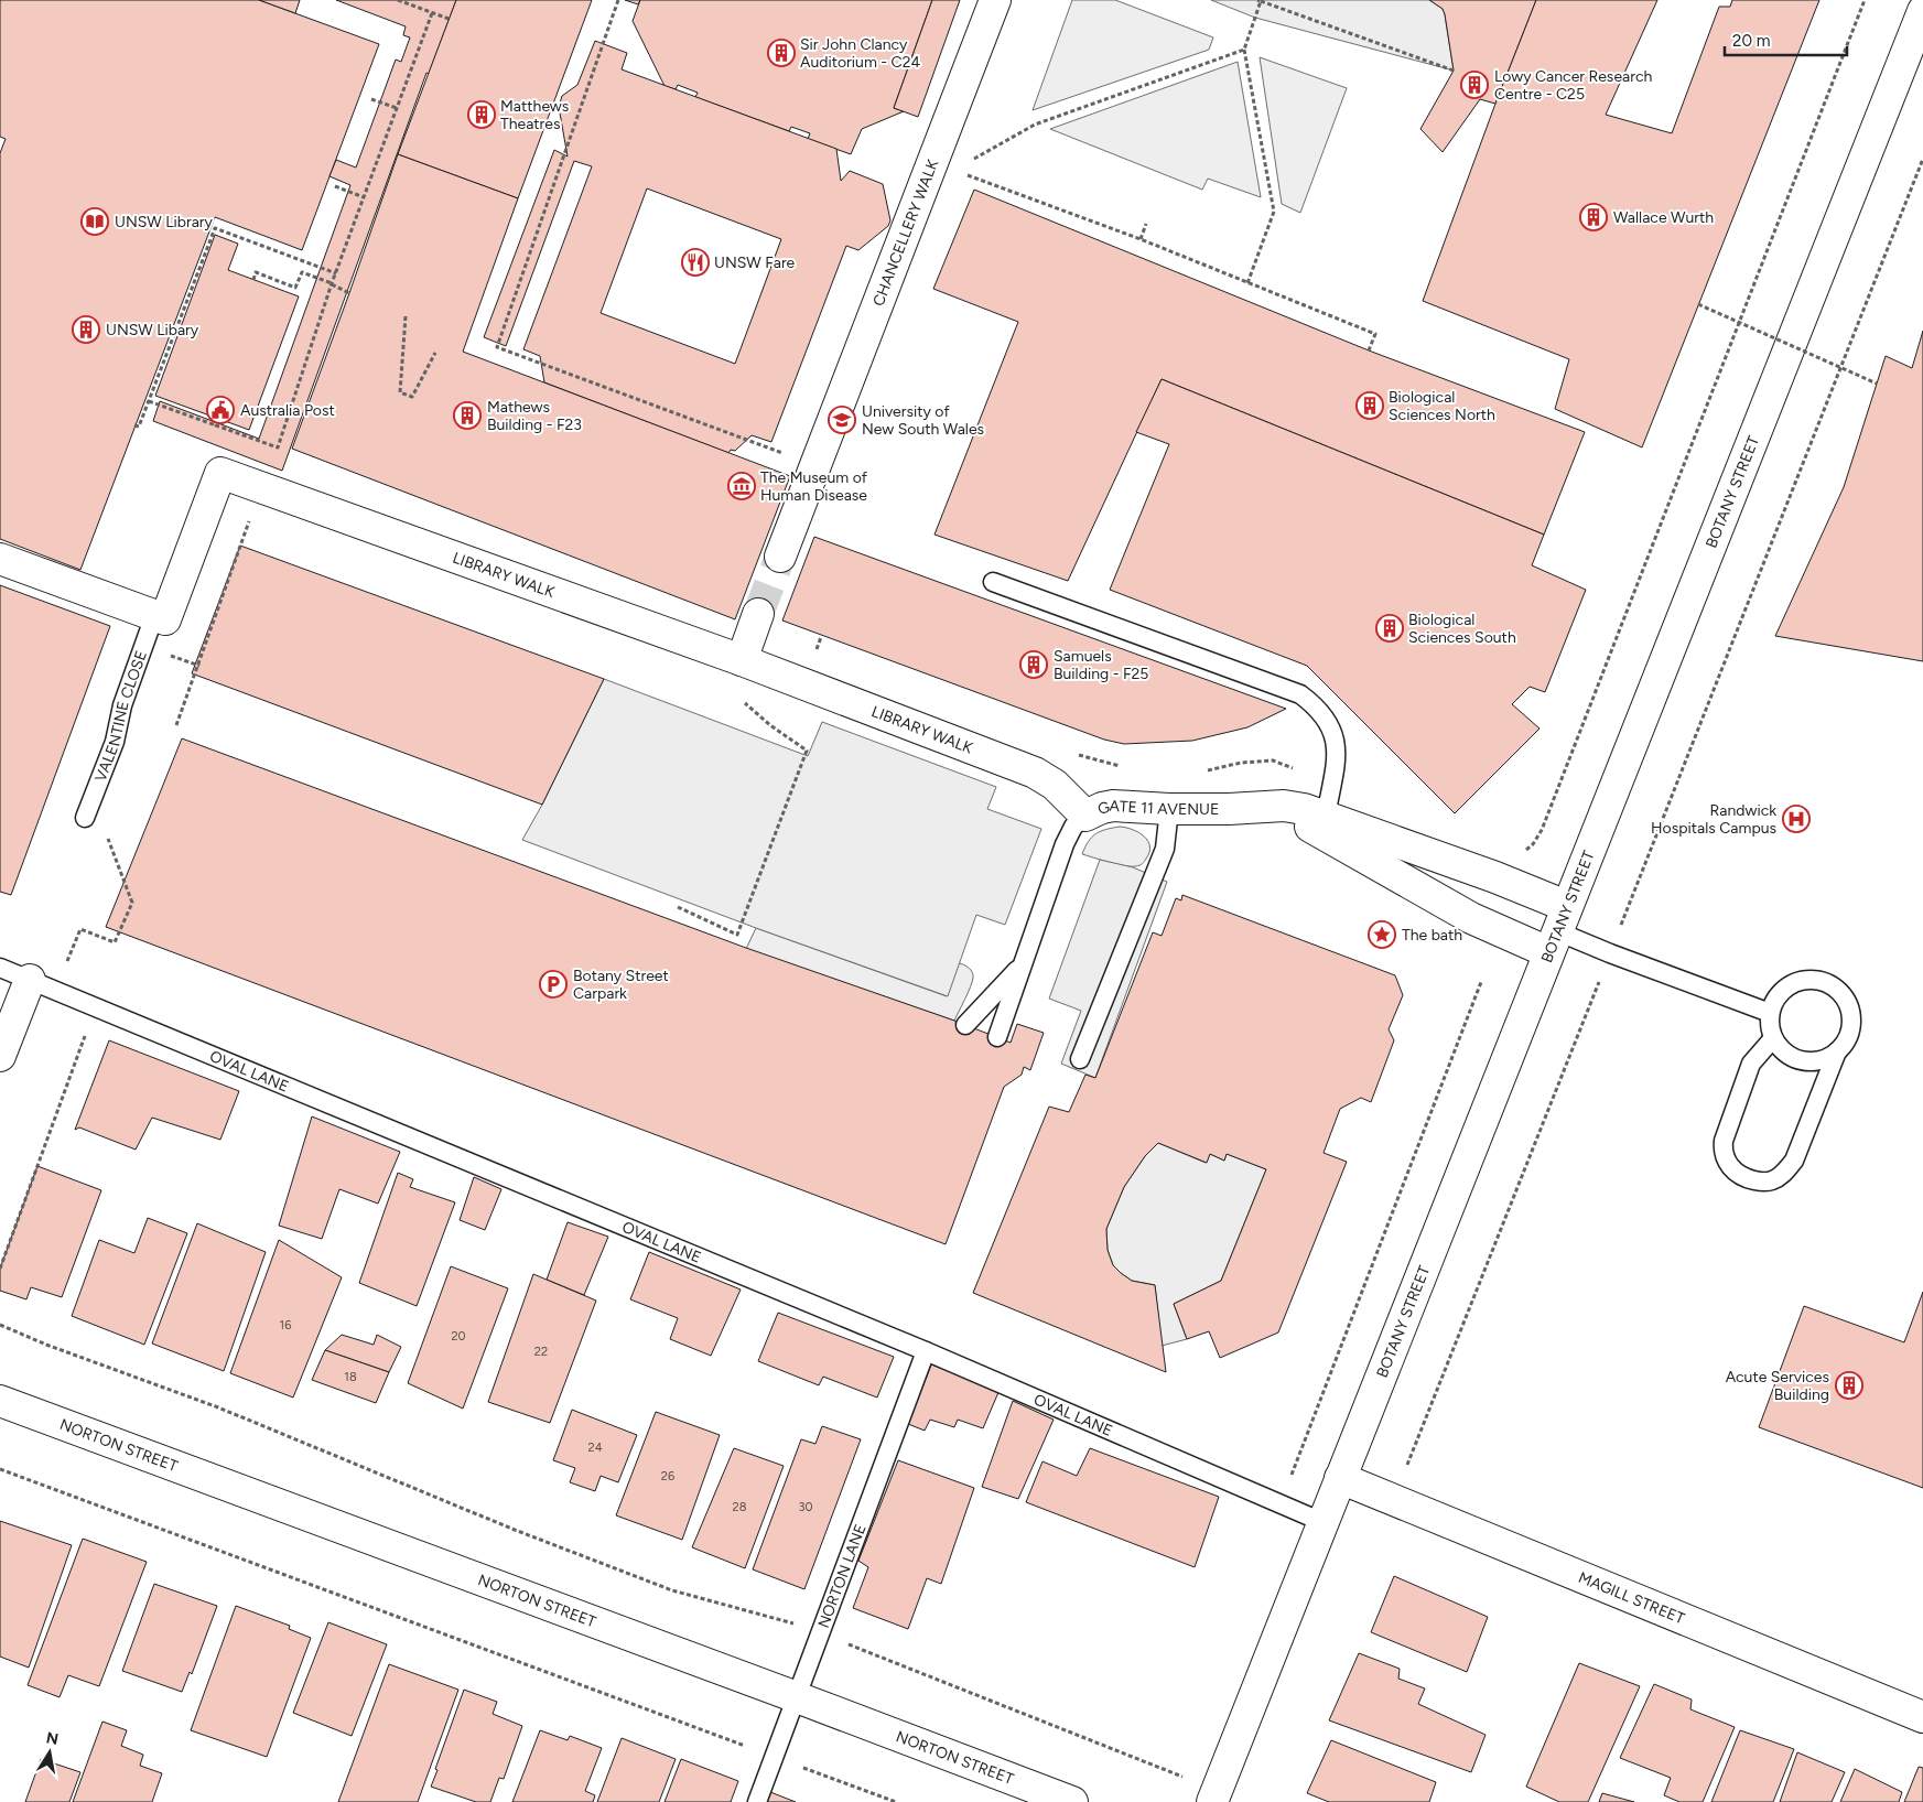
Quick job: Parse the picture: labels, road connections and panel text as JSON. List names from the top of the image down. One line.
{"streets":{"street":["CHANCELLERY WALK","BOTANY STREET","LIBRARY WALK","GATE 11 AVENUE","NORTON STREET","MAGILL STREET"],"lane":["VALENTINE CLOSE","OVAL LANE","NORTON LANE"]},"crossings":[["BOTANY STREET","GATE 11 AVENUE"],["BOTANY STREET","OVAL LANE"],["BOTANY STREET","MAGILL STREET"],["LIBRARY WALK","VALENTINE CLOSE"],["LIBRARY WALK","GATE 11 AVENUE"],["OVAL LANE","NORTON LANE"],["NORTON STREET","NORTON LANE"]],"places":{"building":["Sir John Clancy Auditorium - C24","Lowy Cancer Research Centre - C25","Matthews Theatres","Wallace Wurth","UNSW Libary","Biological Sciences North","Mathews Building - F23","Biological Sciences South","Samuels Building - F25","Acute Services Building"],"library":["UNSW Library"],"restaurant":["UNSW Fare"],"public building":["Australia Post"],"school or university":["University of New South Wales"],"museum":["The Museum of Human Disease"],"hospital":["Randwick Hospitals Campus"],"place":["The bath"],"parking":["Botany Street Carpark"]},"house_numbers":["16","20","22","18","24","26","28","30"],"scale_bar":"20 m","north":"top"}
